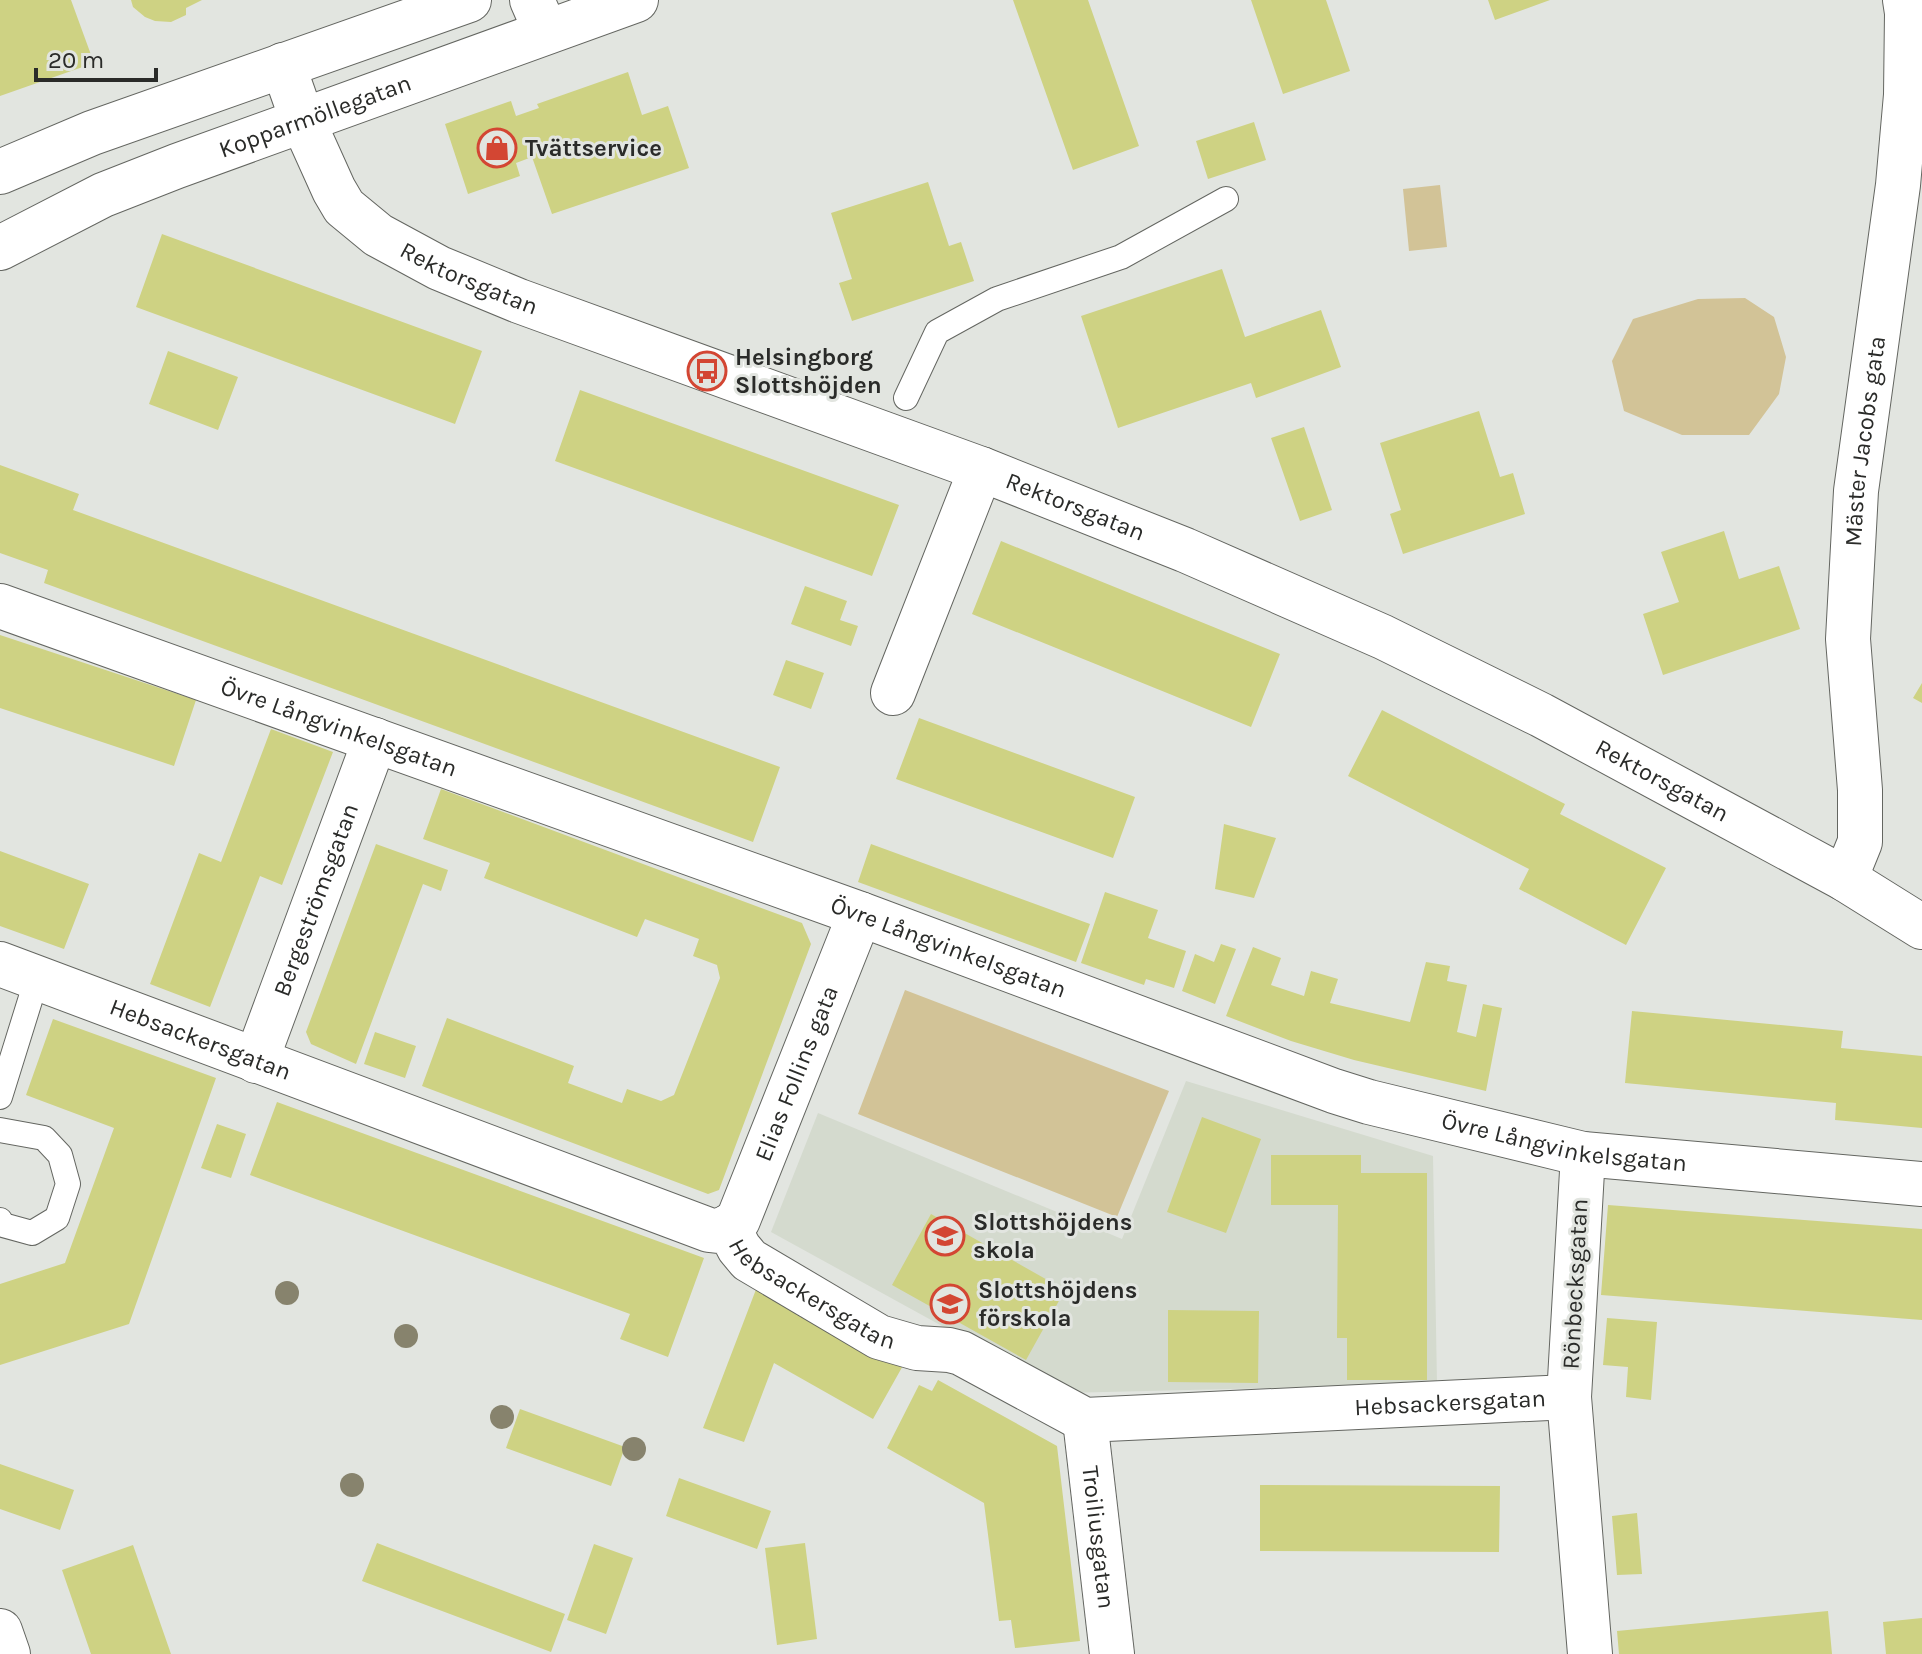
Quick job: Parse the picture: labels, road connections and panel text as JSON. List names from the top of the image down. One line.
{"streets":{"street":["Kopparmöllegatan","Rektorsgatan","Mäster Jacobs gata","Övre Långvinkelsgatan","Bergeströmsgatan","Hebsackersgatan","Elias Follins gata","Rönbecksgatan","Troiliusgatan"]},"crossings":[["Kopparmöllegatan","Rektorsgatan"],["Rektorsgatan","Mäster Jacobs gata"],["Övre Långvinkelsgatan","Bergeströmsgatan"],["Övre Långvinkelsgatan","Elias Follins gata"],["Övre Långvinkelsgatan","Rönbecksgatan"],["Bergeströmsgatan","Hebsackersgatan"],["Hebsackersgatan","Elias Follins gata"],["Hebsackersgatan","Rönbecksgatan"],["Hebsackersgatan","Troiliusgatan"]],"places":{"shop":["Tvättservice"],"bus stop":["Helsingborg Slottshöjden"],"school or university":["Slottshöjdens skola","Slottshöjdens förskola"]},"scale_bar":"20 m"}
